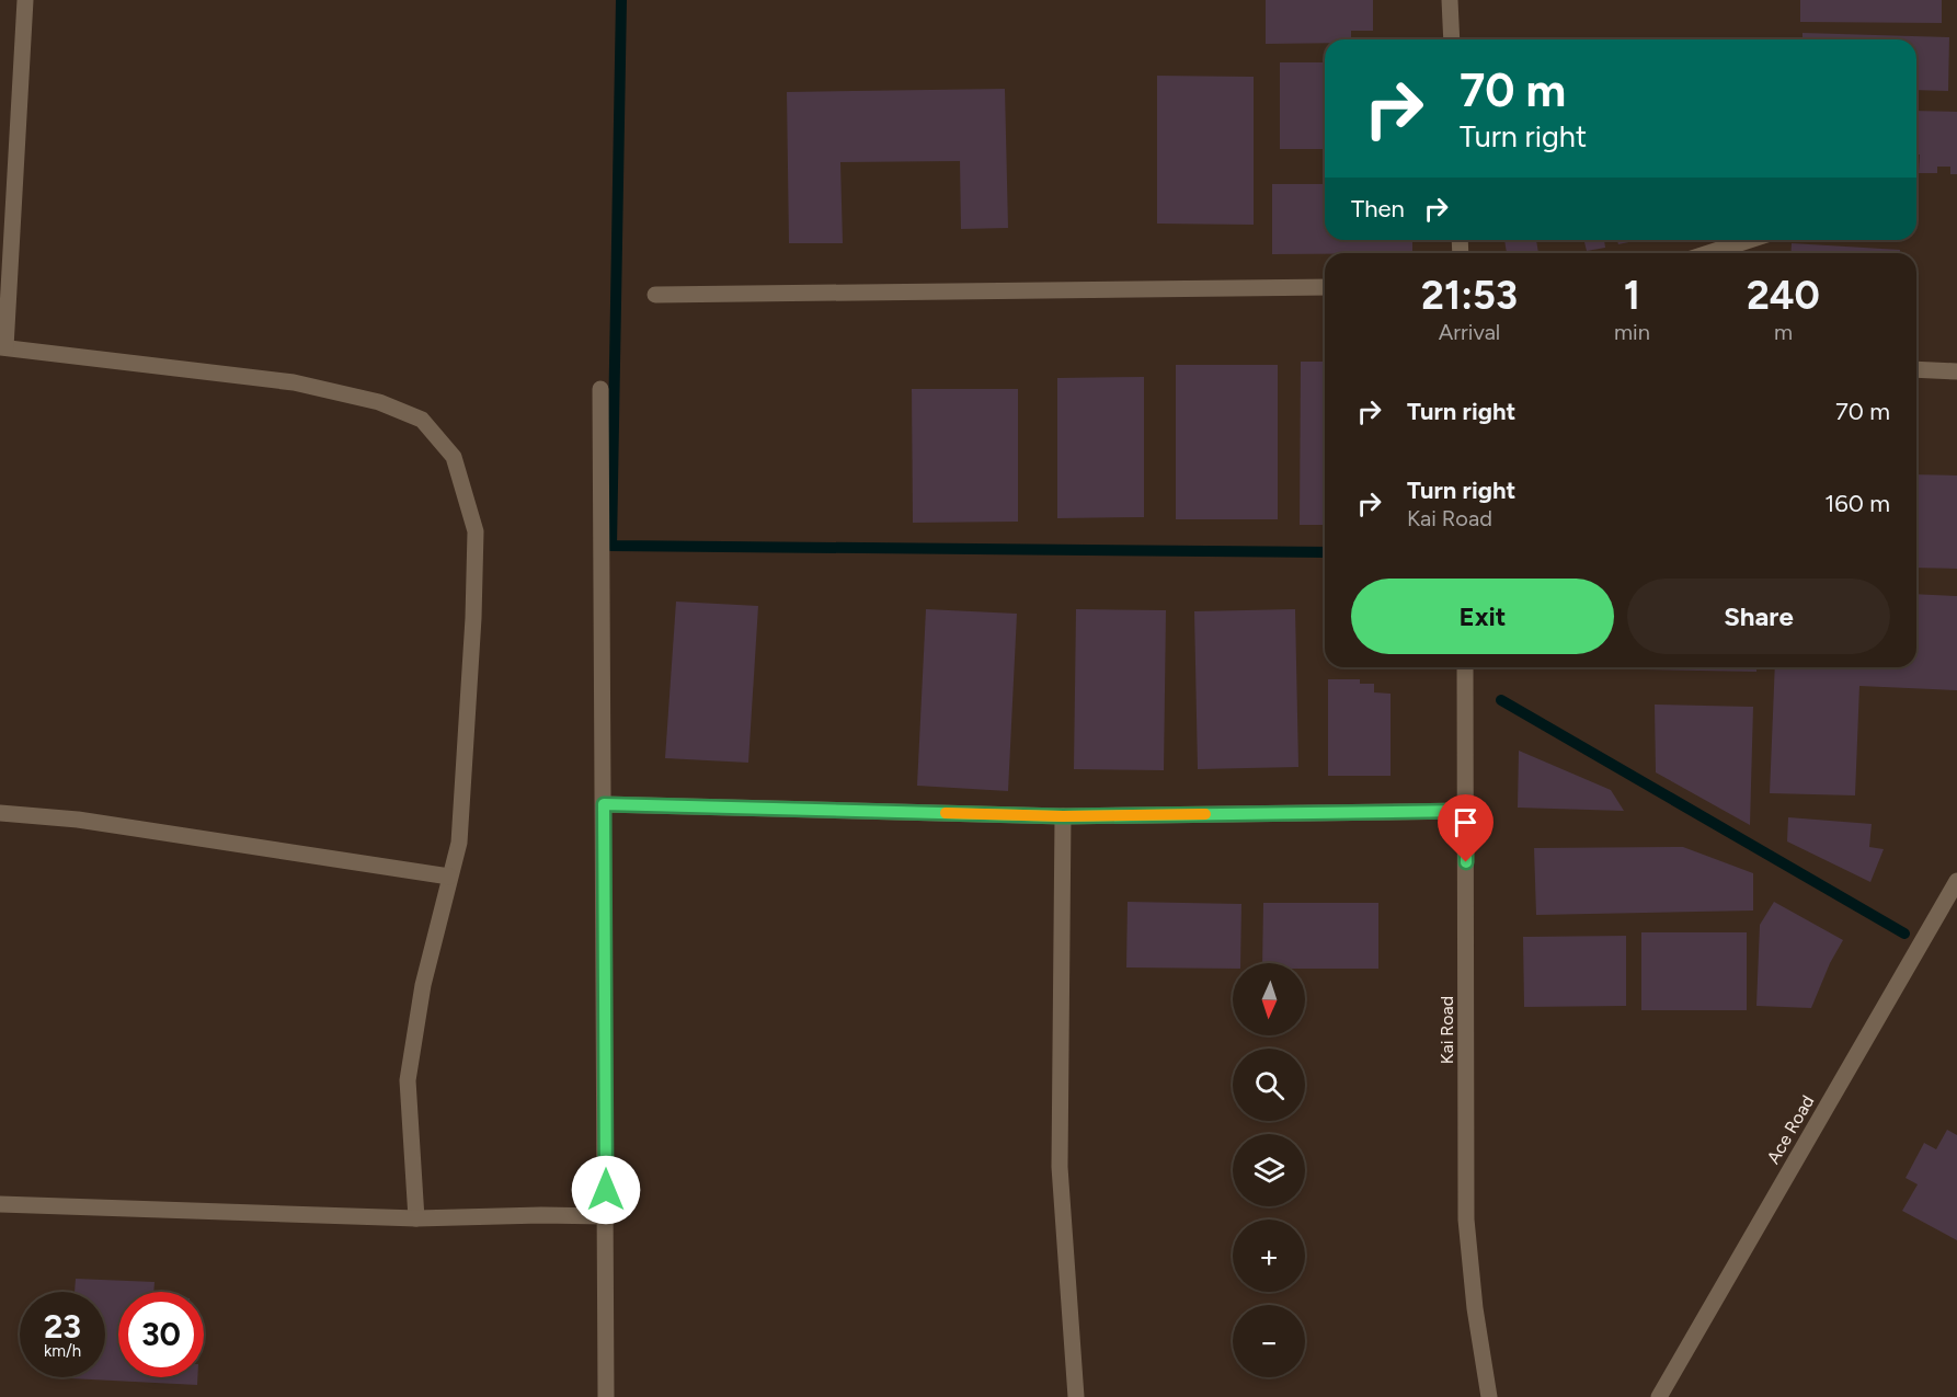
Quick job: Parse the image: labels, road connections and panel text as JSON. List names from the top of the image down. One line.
{"streets":{"street":["Kai Road","Ace Road"]},"north":"bottom","page":{"turn":["70 m","Turn right"],"then":"Then","eta":["21:53","Arrival","1","min","240","m"],"list":[{"name":"Turn right","value":"70 m"},{"name":"Turn right","note":"Kai Road","value":"160 m"}],"buttons":["Exit","Share"],"map_buttons":["+","−"],"speed":"23 km/h","limit":"30"}}
